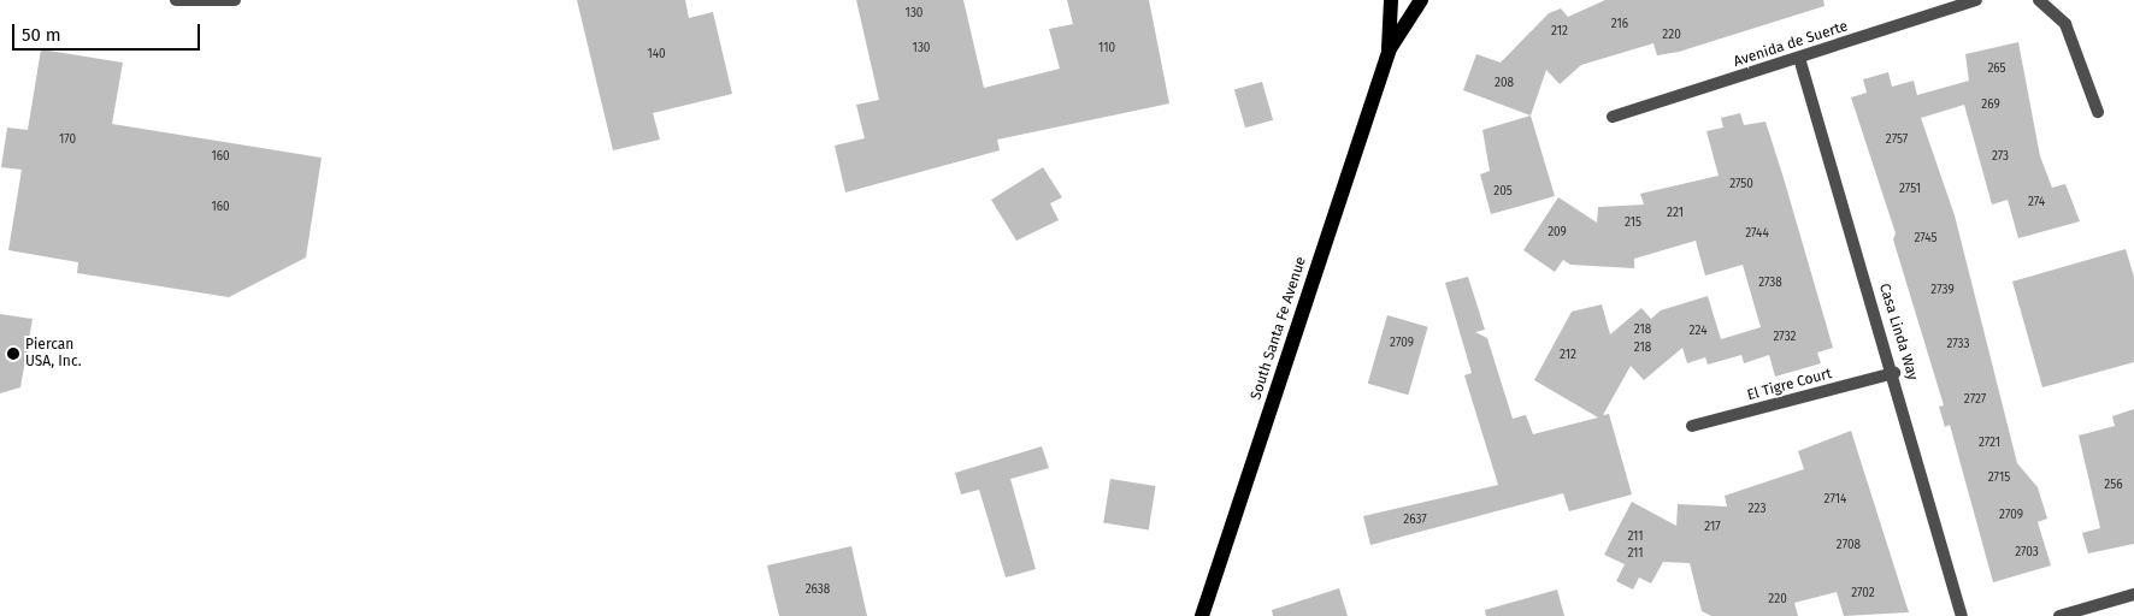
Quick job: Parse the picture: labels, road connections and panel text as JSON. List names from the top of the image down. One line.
{"streets":{"main road":["South Santa Fe Avenue"],"street":["Avenida de Suerte","Casa Linda Way","El Tigre Court"]},"crossings":[["Avenida de Suerte","Casa Linda Way"],["Casa Linda Way","El Tigre Court"]],"places":["Piercan USA, Inc."],"house_numbers":["130","216","212","220","130","110","140","265","208","269","170","2757","160","273","2750","2751","205","274","160","221","215","209","2744","2745","2738","2739","218","224","2732","2709","2733","218","212","2727","2721","2715","256","2714","223","2709","2637","217","211","2708","2703","211","2638","2702","220"],"scale_bar":"50 m"}
